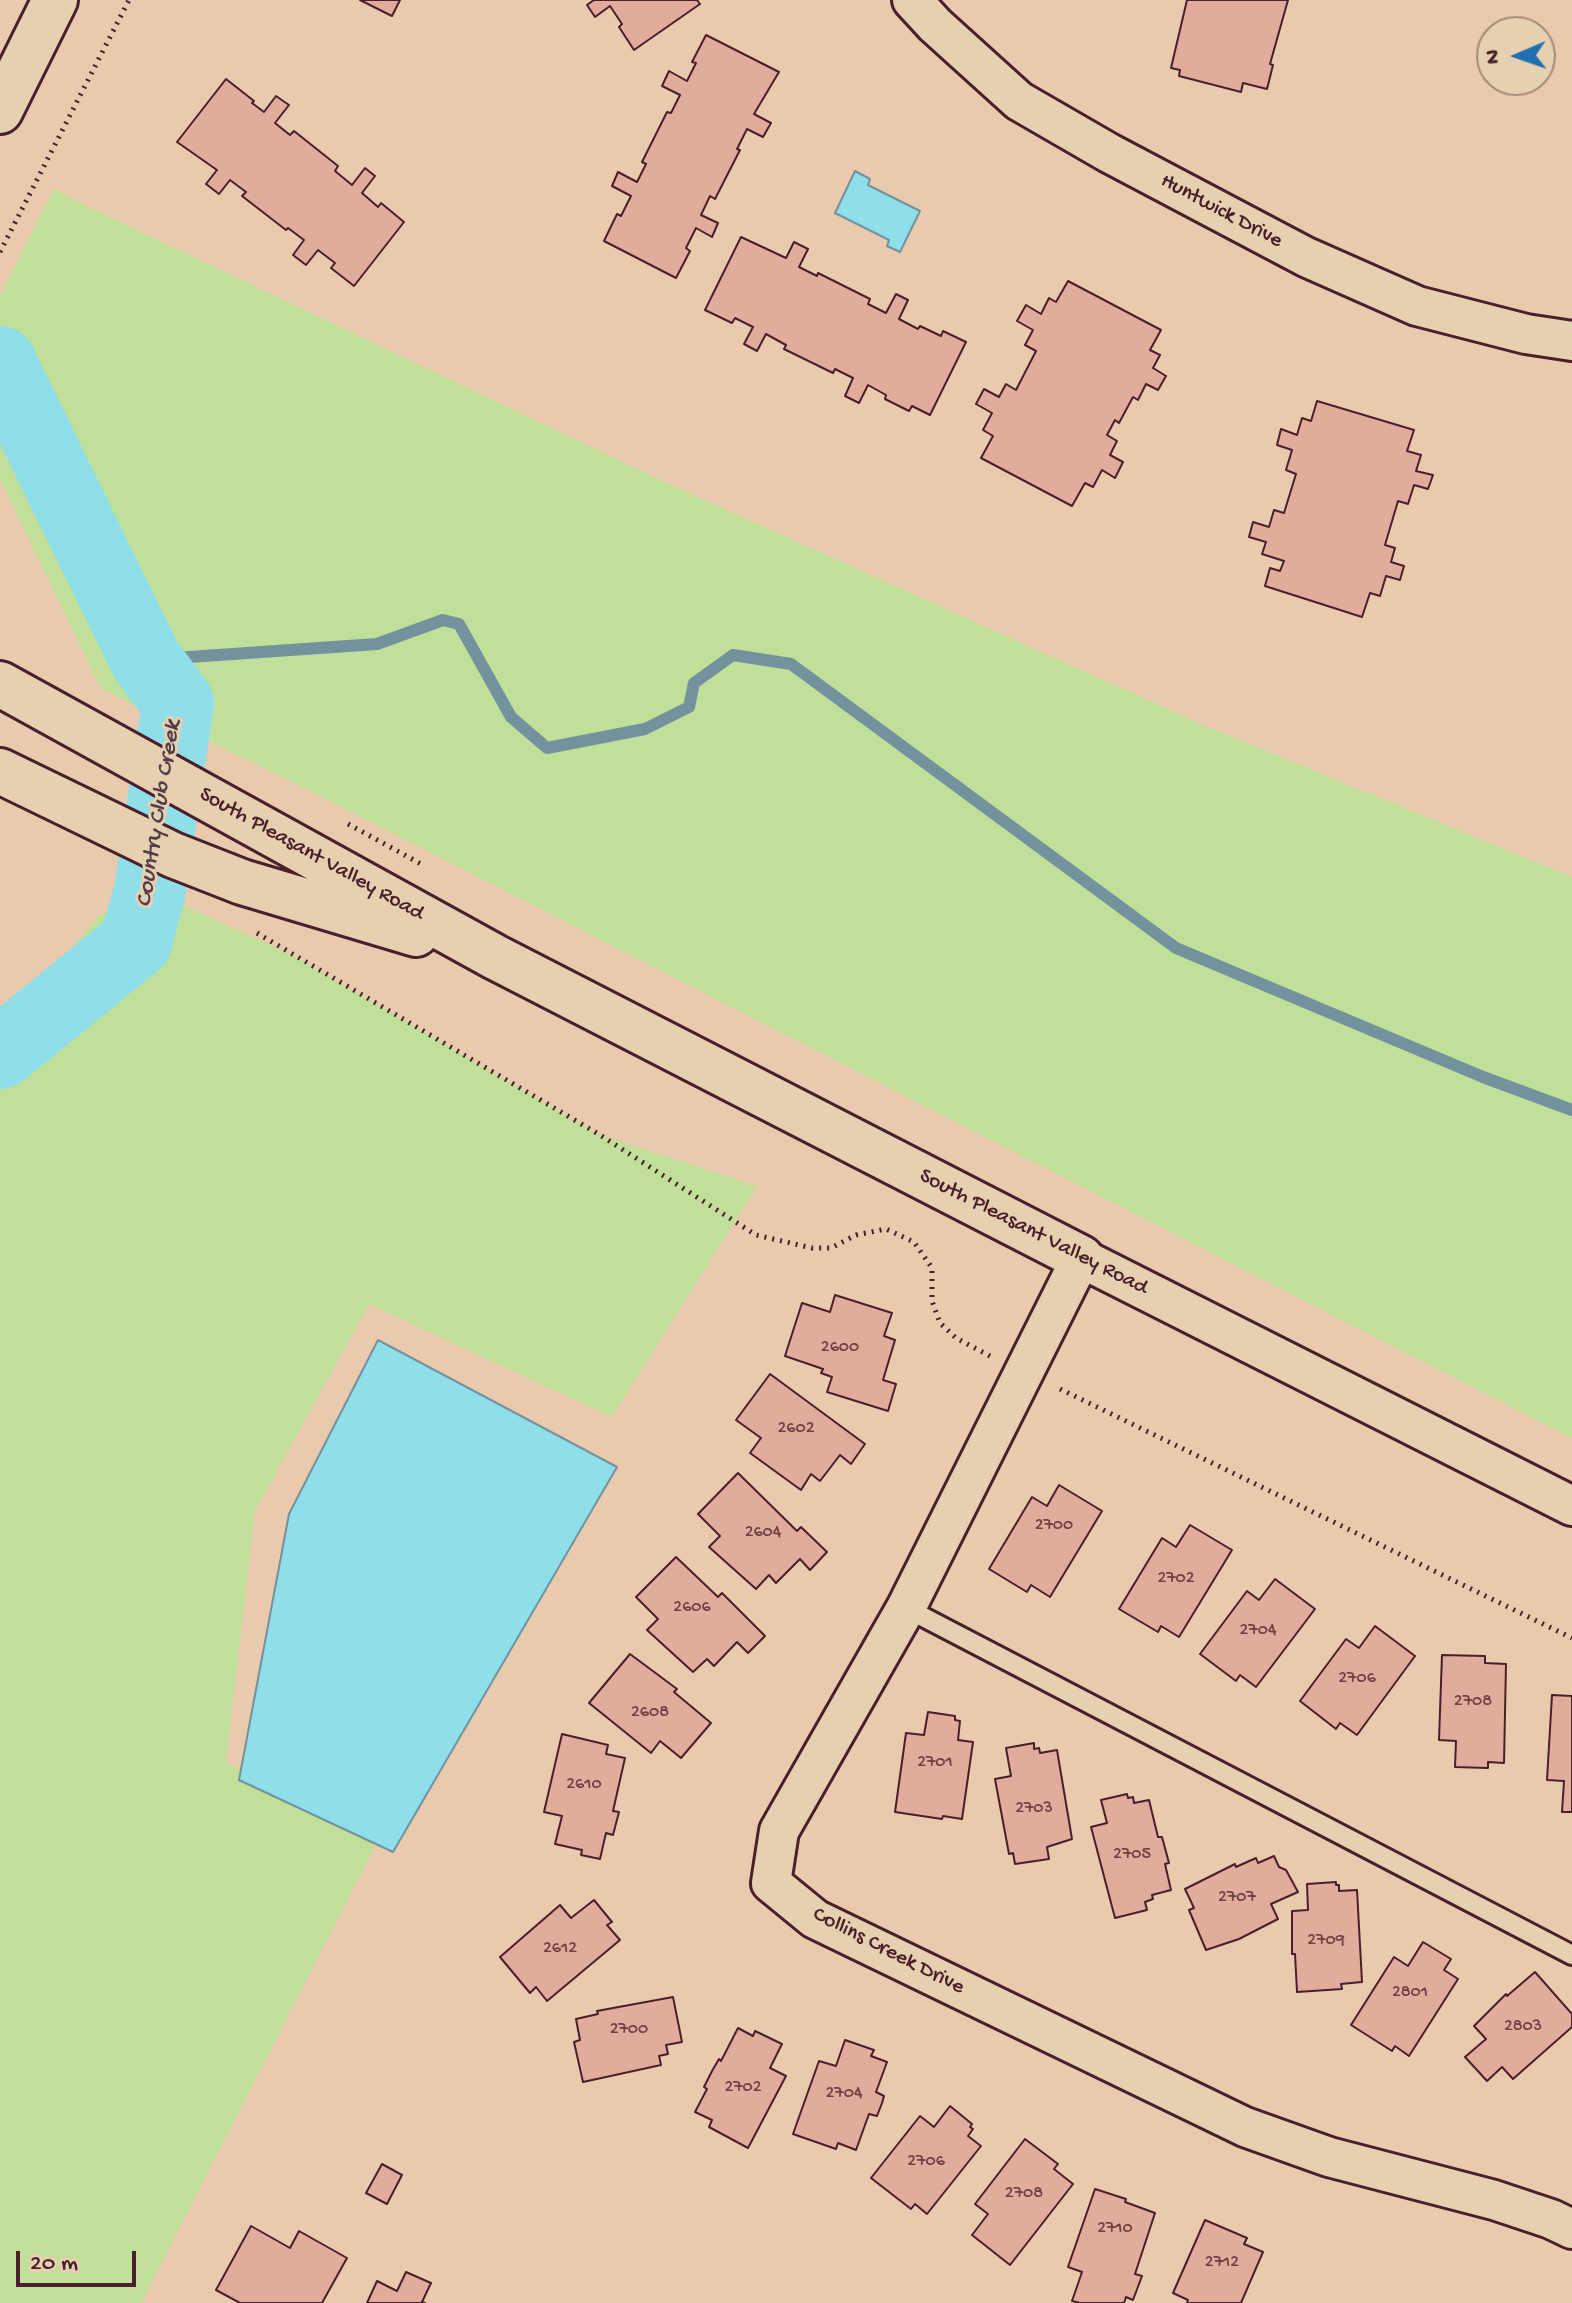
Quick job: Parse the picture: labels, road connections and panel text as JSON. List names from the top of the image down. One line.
{"streets":{"street":["Huntwick Drive","South Pleasant Valley Road","Collins Creek Drive"]},"crossings":[["South Pleasant Valley Road","Collins Creek Drive"]],"water":["Country Club Creek"],"house_numbers":["2600","2602","2700","2604","2702","2606","2704","2706","2708","2608","2701","2610","2703","2705","2707","2709","2612","2801","2803","2700","2702","2704","2706","2708","2710","2712"],"scale_bar":"20 m","north":"left"}
